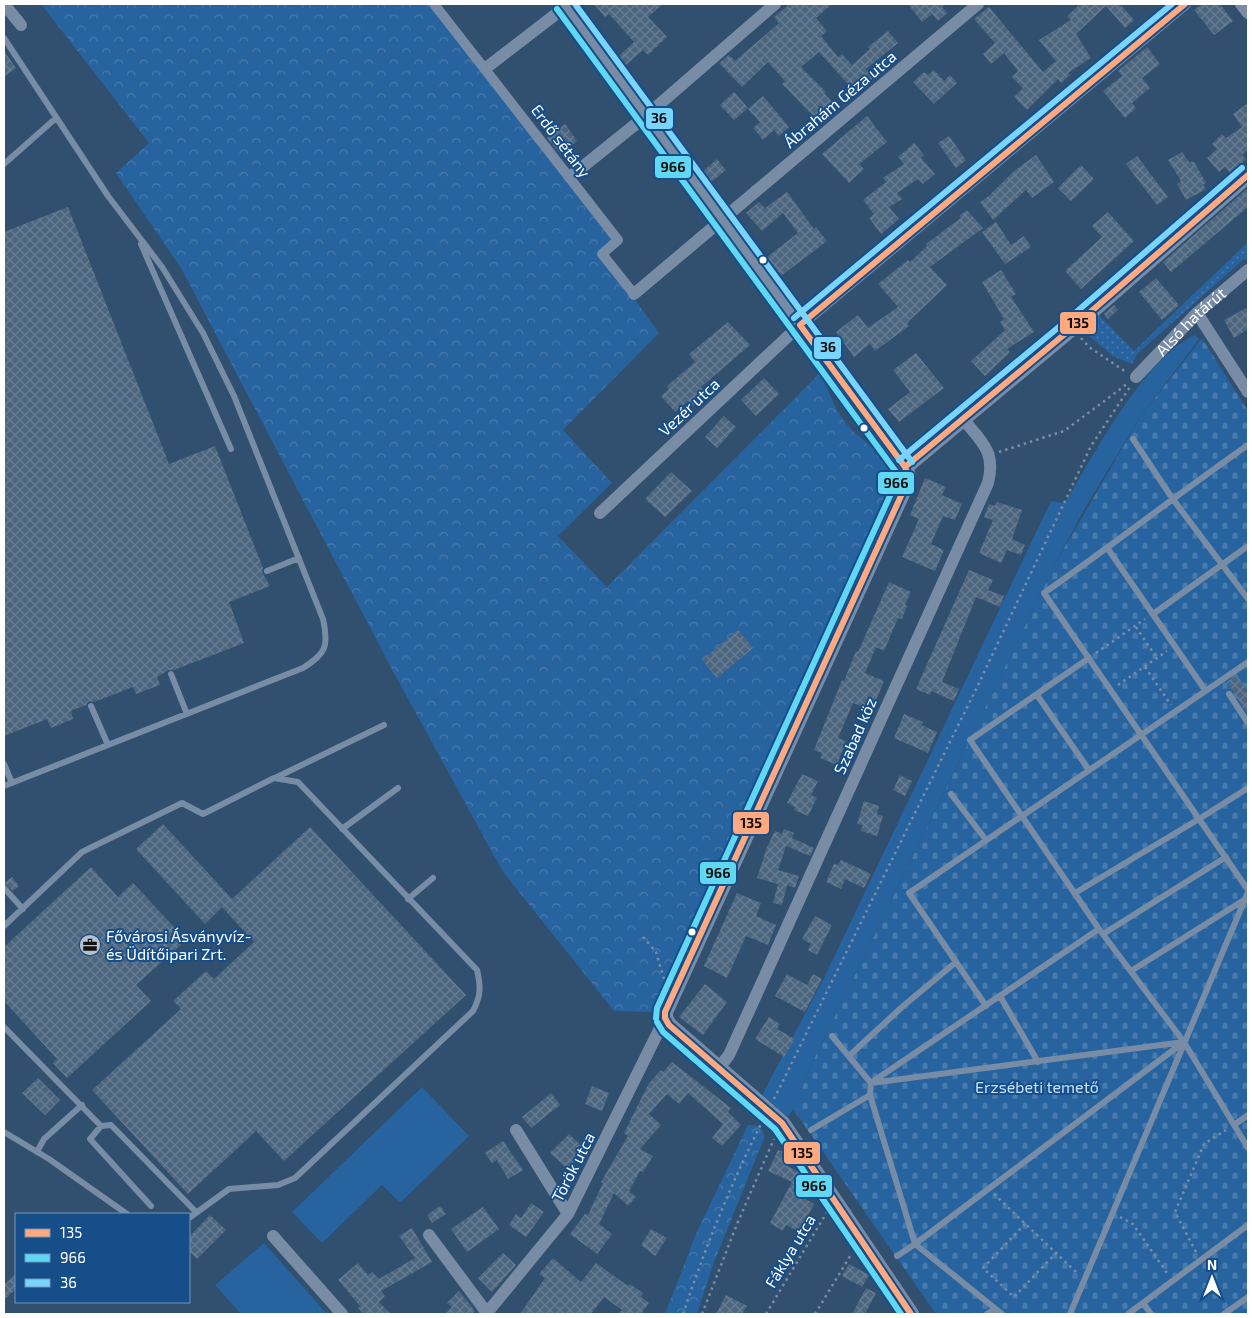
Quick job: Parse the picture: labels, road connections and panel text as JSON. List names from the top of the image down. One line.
{"streets":{"street":["Ábrahám Géza utca","Erdő sétány","Alsó határút","Vezér utca","Szabad köz","Török utca"],"path":["Fáklya utca"]},"crossings":[["Ábrahám Géza utca","Erdő sétány"]],"parks":["Erzsébeti temető"],"places":{"office":["Fővárosi Ásványvíz- és Üdítőipari Zrt."]},"lines":["transit line 135","transit line 36","transit line 966"],"legend":["135","966","36"],"north":"top"}
